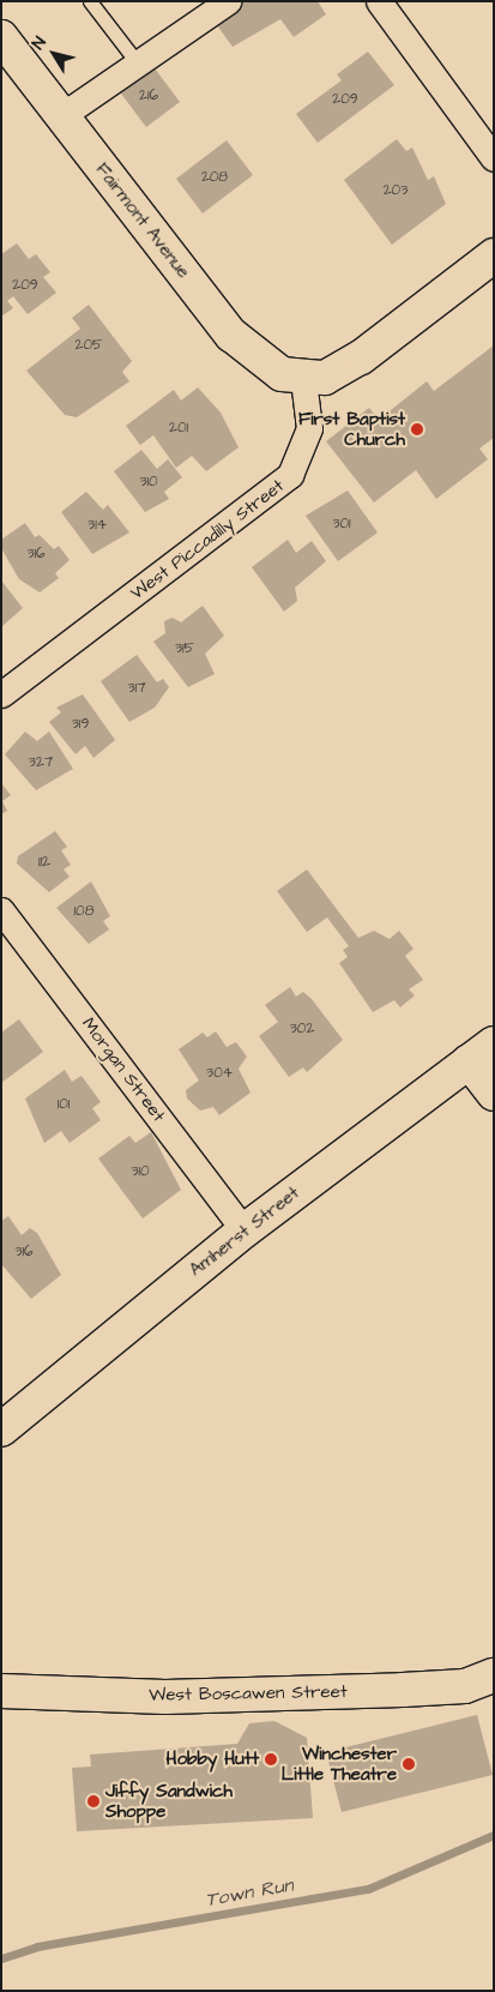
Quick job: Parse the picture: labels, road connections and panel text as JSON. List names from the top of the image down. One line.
{"streets":{"street":["Fairmont Avenue","West Piccadilly Street","Morgan Street","Amherst Street","West Boscawen Street"]},"crossings":[["Fairmont Avenue","West Piccadilly Street"],["Morgan Street","Amherst Street"]],"water":["Town Run"],"places":["First Baptist Church","Hobby Hutt","Winchester Little Theatre","Jiffy Sandwich Shoppe"],"house_numbers":["216","209","208","203","209","205","201","310","301","314","316","315","317","319","327","112","108","302","304","101","310","316"],"north":"top left"}
